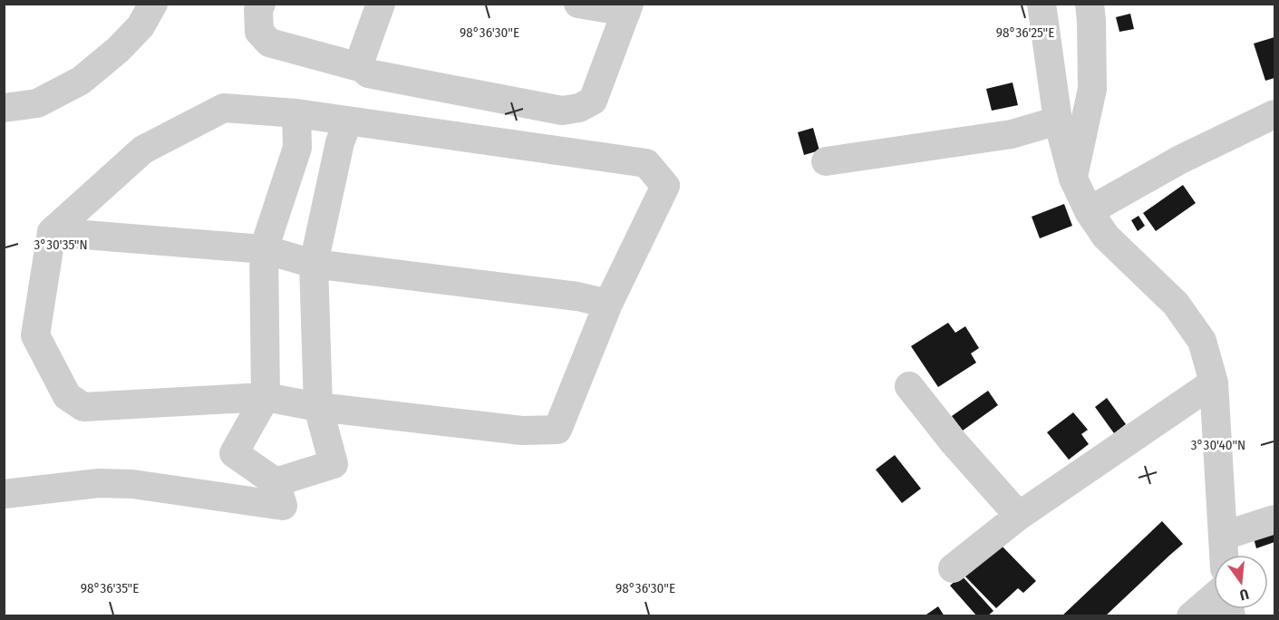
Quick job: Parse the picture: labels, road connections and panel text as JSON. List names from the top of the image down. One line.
{"north":"bottom","coordinates":["98°36'30\"E","98°36'25\"E","3°30'35\"N","3°30'40\"N","98°36'35\"E"]}
